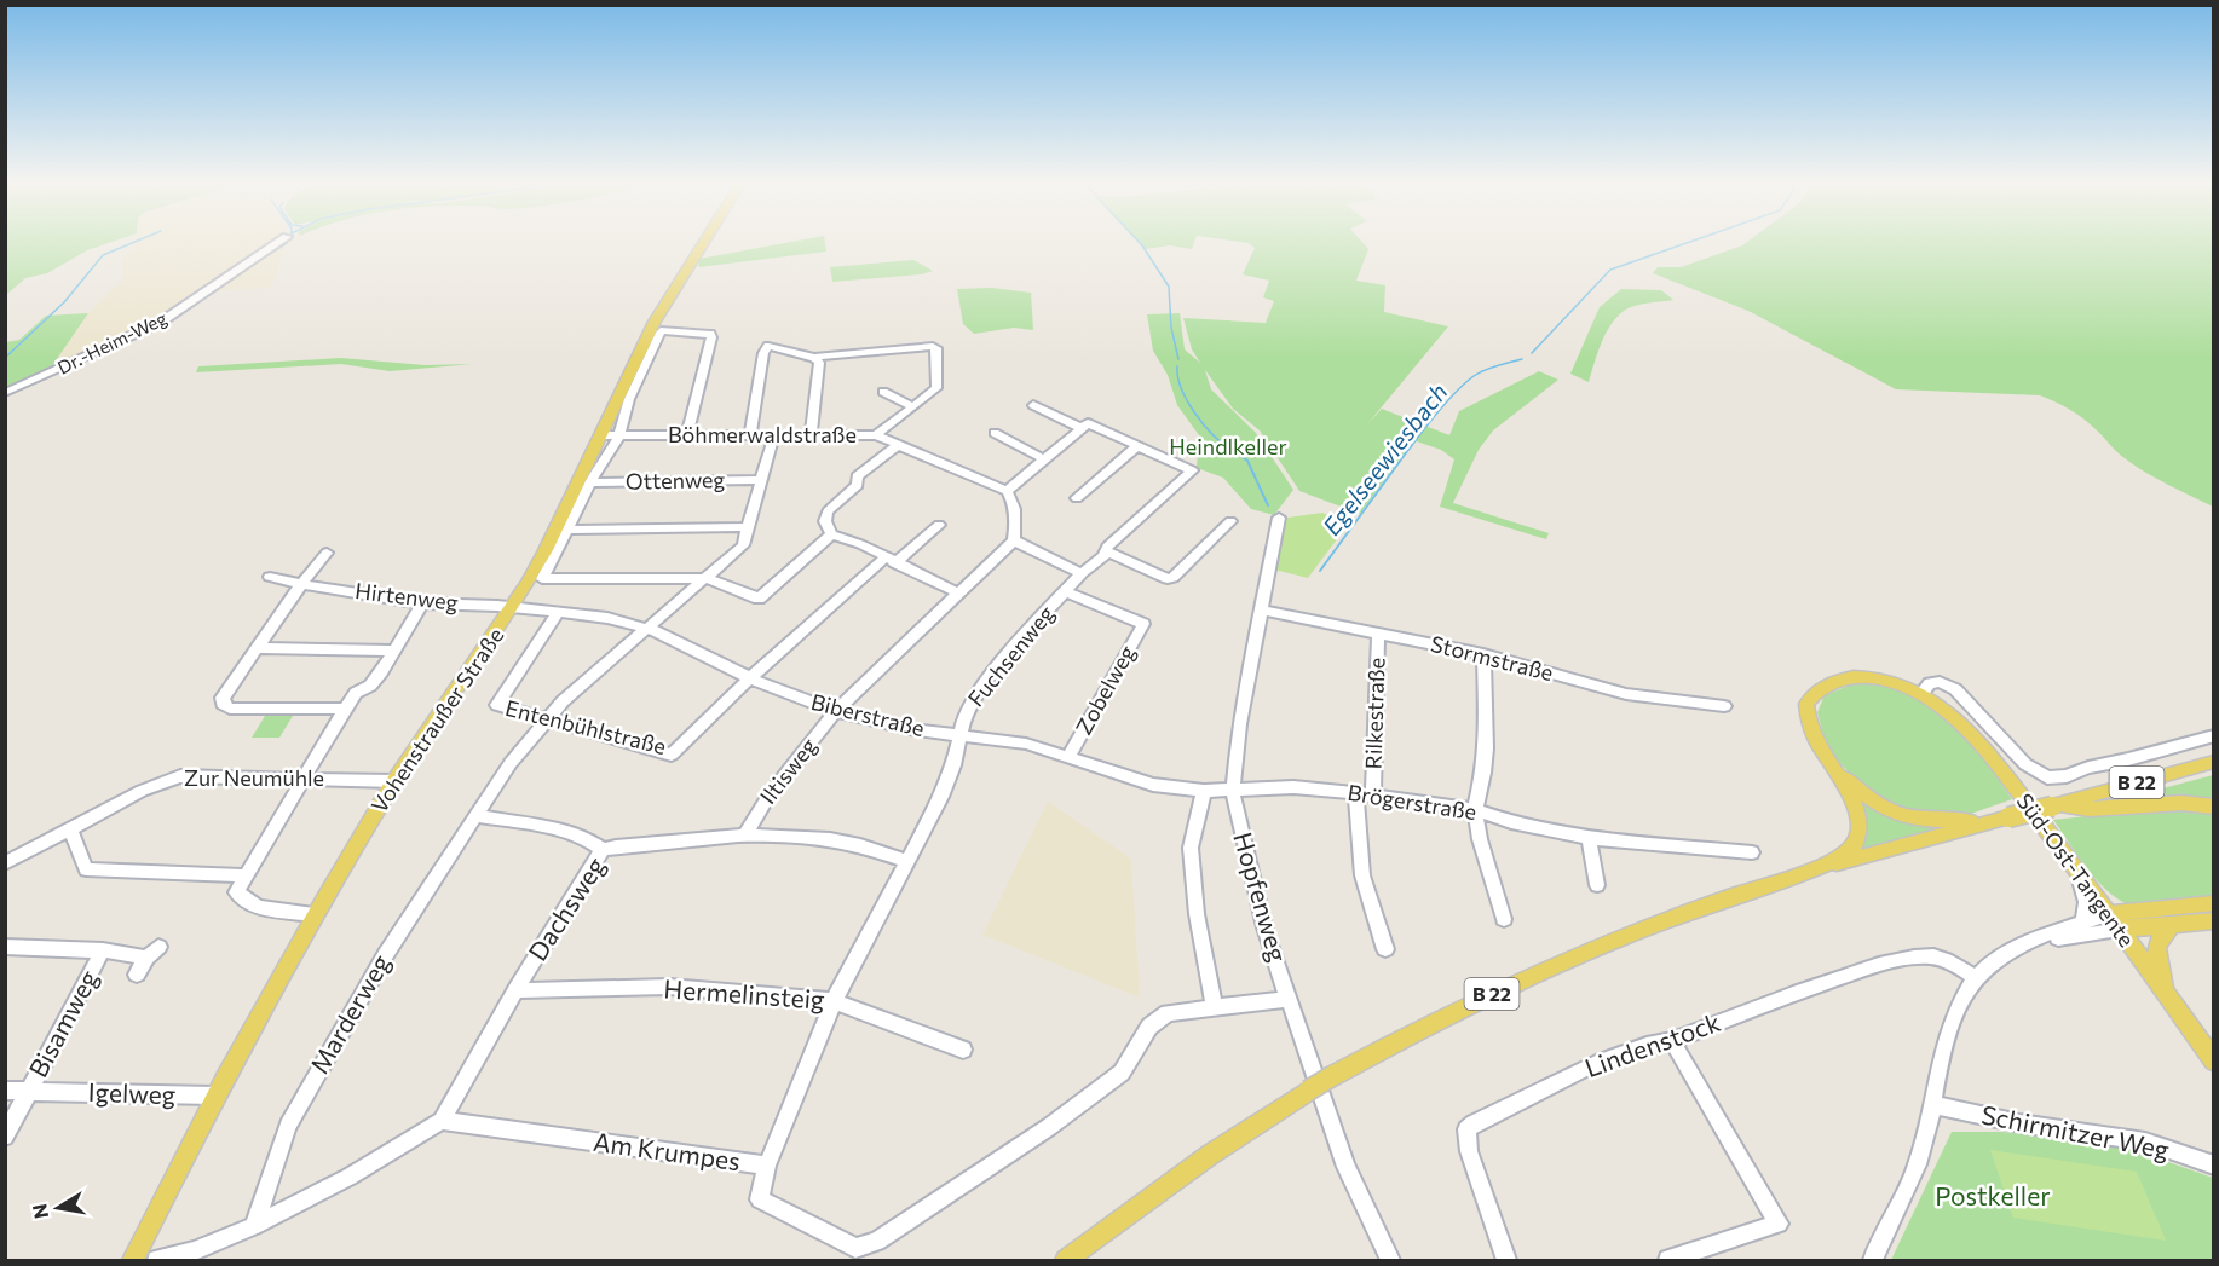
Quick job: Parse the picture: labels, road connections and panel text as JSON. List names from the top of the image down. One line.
{"streets":{"main road":["Vohenstraußer Straße","B 22","Süd-Ost-Tangente"],"street":["Dr.-Heim-Weg","Böhmerwaldstraße","Ottenweg","Hirtenweg","Fuchsenweg","Stormstraße","Zobelweg","Rilkestraße","Biberstraße","Entenbühlstraße","Iltisweg","Zur Neumühle","Brögerstraße","Hopfenweg","Dachsweg","Hermelinsteig","Marderweg","Bisamweg","Lindenstock","Igelweg","Schirmitzer Weg","Am Krumpes"]},"crossings":[["Böhmerwaldstraße","Vohenstraußer Straße"],["Böhmerwaldstraße","Marderweg"],["Ottenweg","Marderweg"],["Hirtenweg","Biberstraße"],["Hirtenweg","Vohenstraußer Straße"],["Fuchsenweg","Zobelweg"],["Fuchsenweg","Biberstraße"],["Fuchsenweg","Dachsweg"],["Fuchsenweg","Hermelinsteig"],["Fuchsenweg","Am Krumpes"],["Stormstraße","Rilkestraße"],["Stormstraße","Hopfenweg"],["Zobelweg","Biberstraße"],["Rilkestraße","Brögerstraße"],["Biberstraße","Vohenstraußer Straße"],["Biberstraße","Entenbühlstraße"],["Biberstraße","Iltisweg"],["Biberstraße","Brögerstraße"],["Biberstraße","Hopfenweg"],["Biberstraße","Marderweg"],["Vohenstraußer Straße","Zur Neumühle"],["Vohenstraußer Straße","Igelweg"],["Entenbühlstraße","Marderweg"],["Iltisweg","Dachsweg"],["B 22","Süd-Ost-Tangente"],["Brögerstraße","Hopfenweg"],["Hopfenweg","Am Krumpes"],["Dachsweg","Hermelinsteig"],["Dachsweg","Am Krumpes"],["Bisamweg","Igelweg"]],"water":["Egelseewiesbach"],"parks":["Heindlkeller","Postkeller"],"north":"left"}
